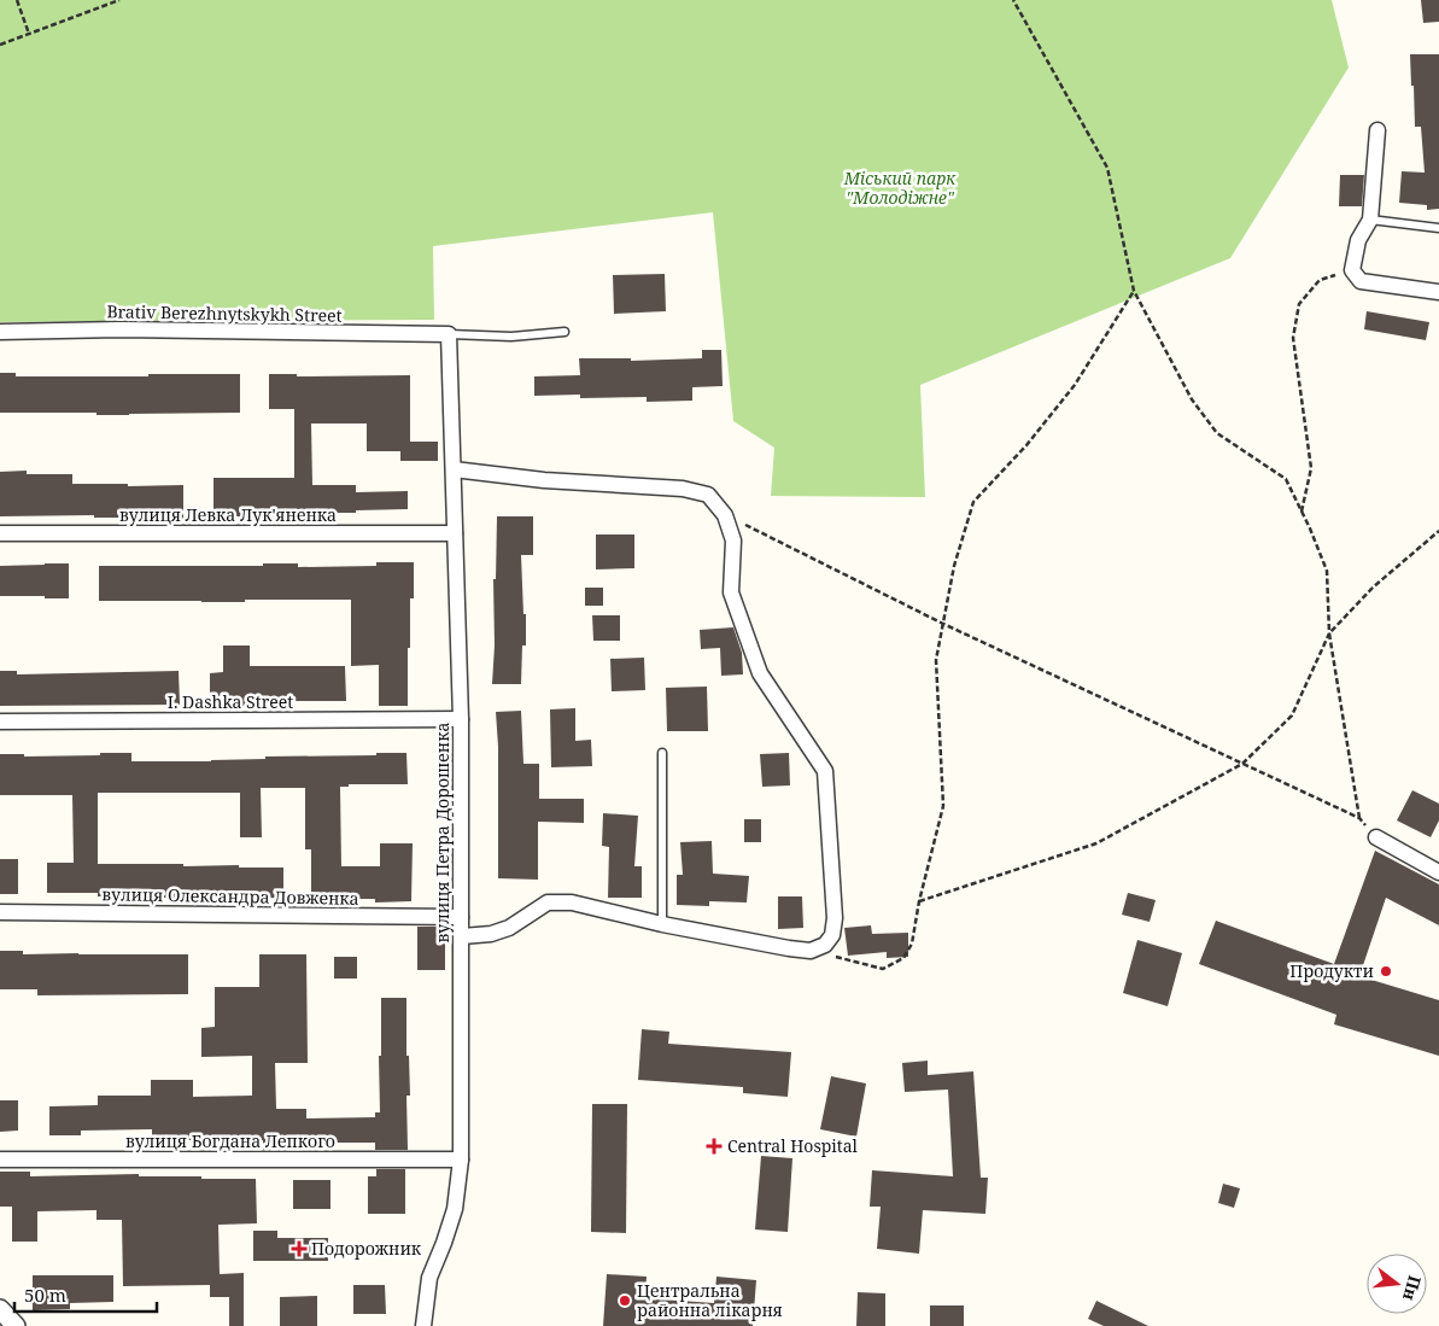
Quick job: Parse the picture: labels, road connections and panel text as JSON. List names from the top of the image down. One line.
{"streets":{"street":["Brativ Berezhnytskykh Street","вулиця Левка Лук'яненка","I. Dashka Street","вулиця Петра Дорошенка","вулиця Олександра Довженка","вулиця Богдана Лепкого"]},"crossings":[["Brativ Berezhnytskykh Street","вулиця Петра Дорошенка"],["вулиця Левка Лук'яненка","вулиця Петра Дорошенка"],["I. Dashka Street","вулиця Петра Дорошенка"],["вулиця Петра Дорошенка","вулиця Олександра Довженка"],["вулиця Петра Дорошенка","вулиця Богдана Лепкого"]],"parks":["Міський парк \"Молодіжне\""],"places":{"other":["Продукти","Центральна районна лікарня"],"health":["Central Hospital","Подорожник"]},"scale_bar":"50 m","north":"right"}
